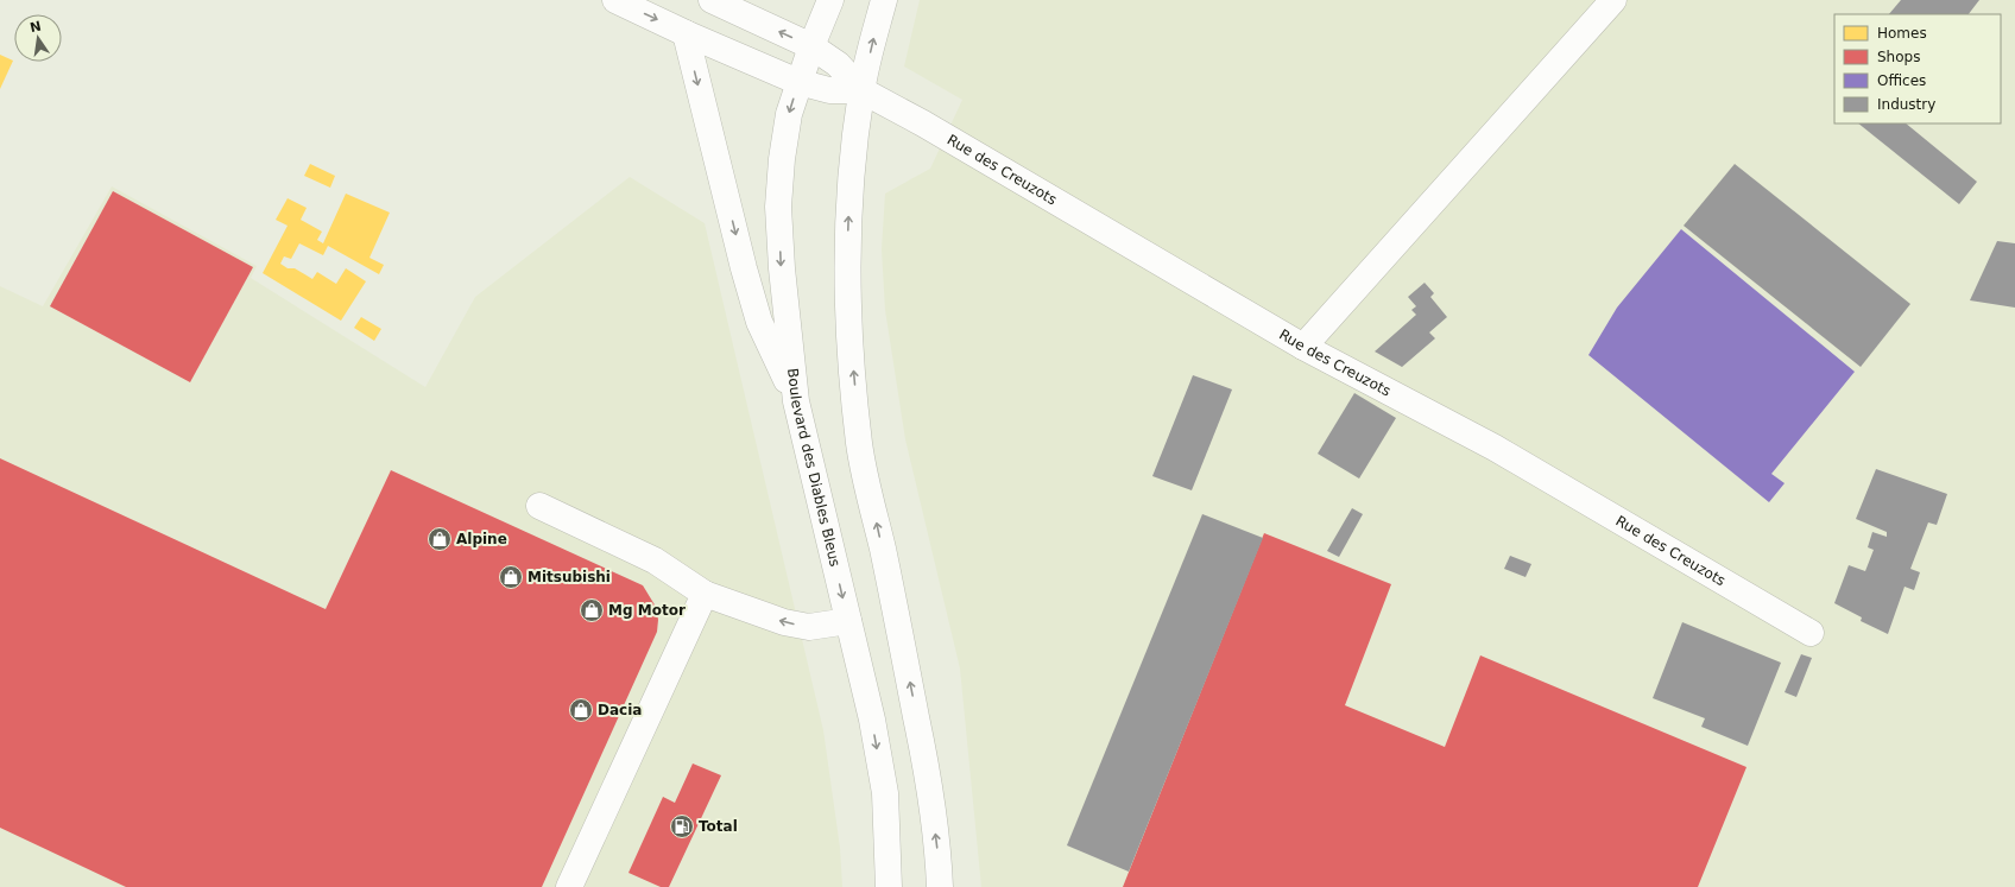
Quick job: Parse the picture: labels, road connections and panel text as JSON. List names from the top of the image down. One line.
{"streets":{"main road":["Rue des Creuzots","Boulevard des Diables Bleus"]},"places":{"shop":["Alpine","Mitsubishi","Mg Motor","Dacia"],"fuel station":["Total"]},"legend":["Homes","Shops","Offices","Industry"],"north":"top"}
